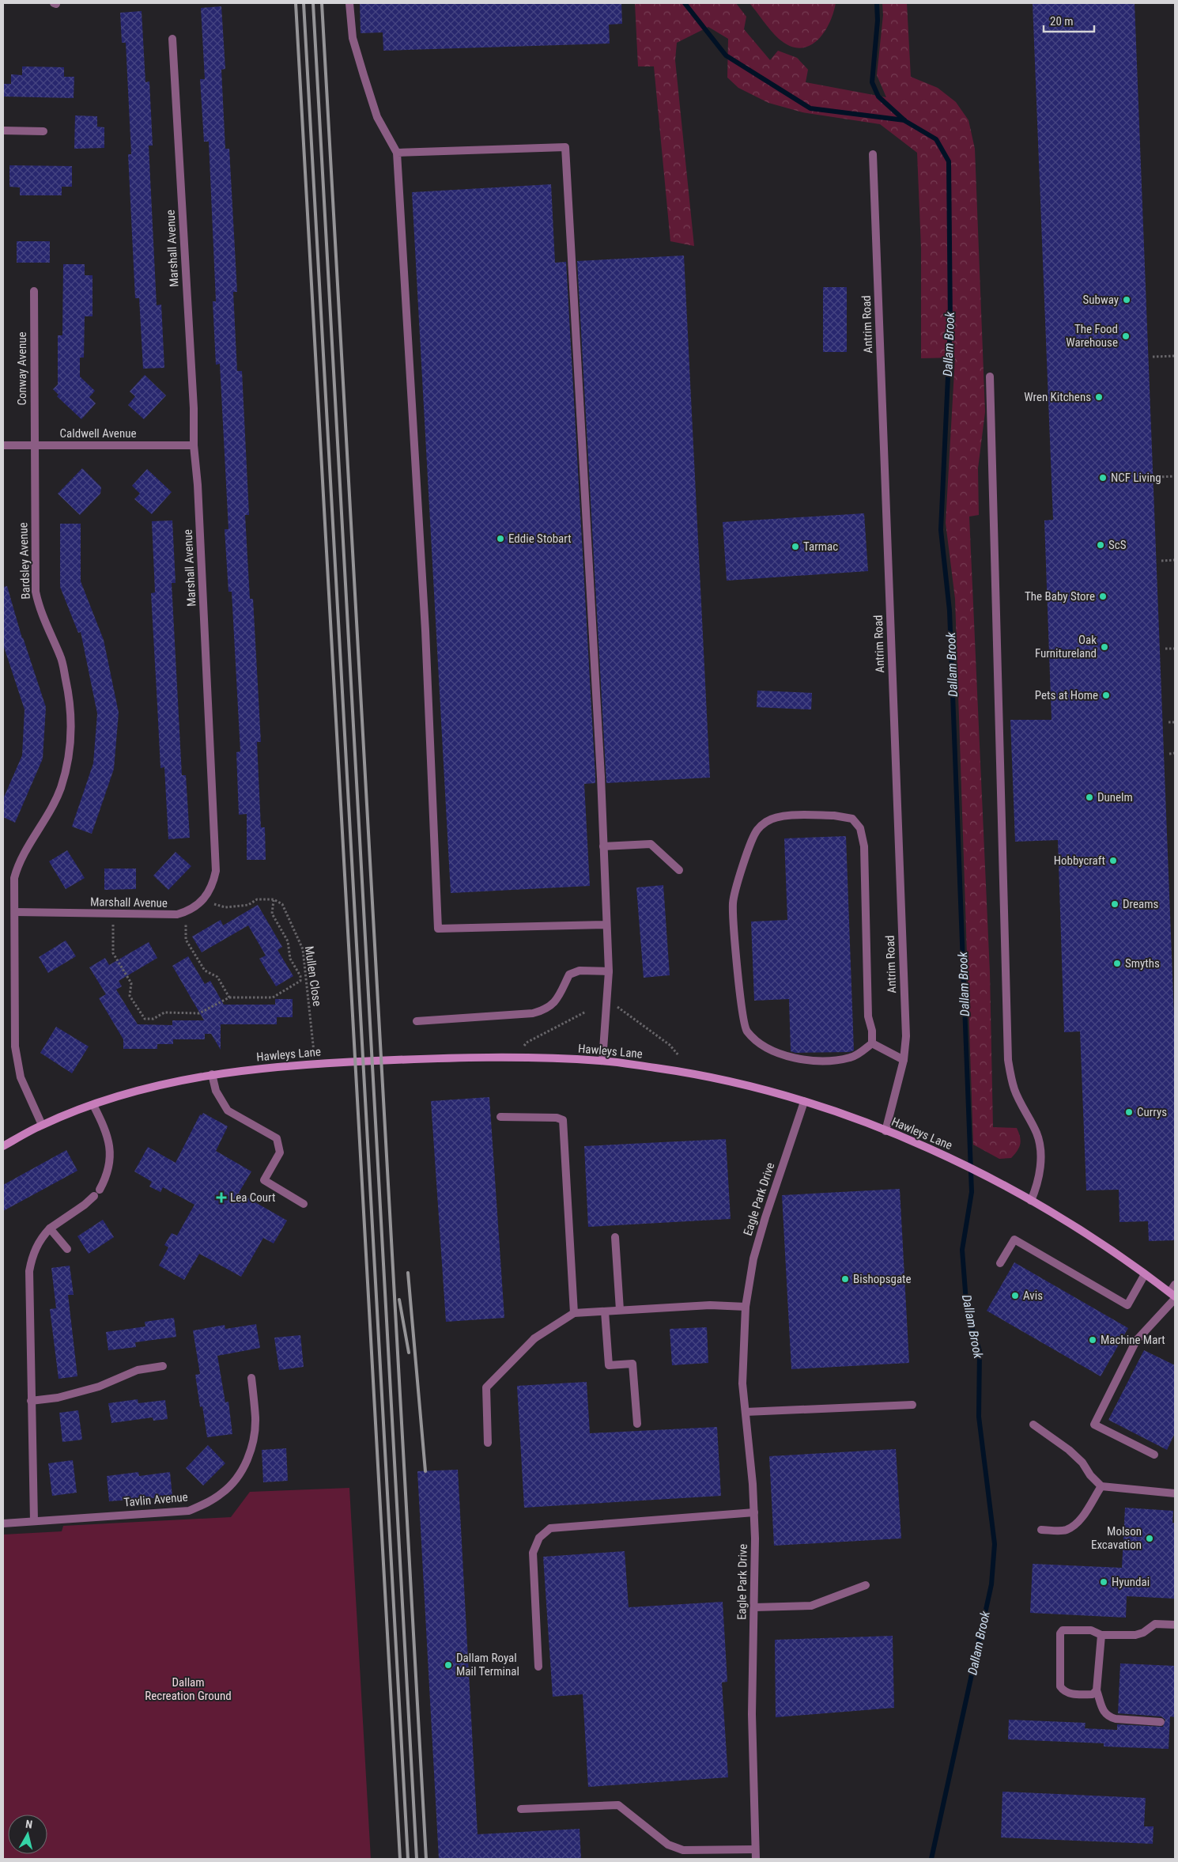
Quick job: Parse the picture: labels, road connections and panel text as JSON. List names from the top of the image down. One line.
{"streets":{"street":["Marshall Avenue","Antrim Road","Conway Avenue","Caldwell Avenue","Bardsley Avenue","Hawleys Lane","Eagle Park Drive","Tavlin Avenue"],"path":["Mullen Close"]},"crossings":[["Marshall Avenue","Caldwell Avenue"],["Marshall Avenue","Bardsley Avenue"],["Marshall Avenue","Mullen Close"],["Antrim Road","Hawleys Lane"],["Conway Avenue","Caldwell Avenue"],["Conway Avenue","Bardsley Avenue"],["Caldwell Avenue","Bardsley Avenue"],["Bardsley Avenue","Hawleys Lane"],["Mullen Close","Hawleys Lane"],["Hawleys Lane","Eagle Park Drive"]],"water":["Dallam Brook"],"parks":["Dallam Recreation Ground"],"places":{"other":["Subway","The Food Warehouse","Wren Kitchens","NCF Living","Eddie Stobart","ScS","Tarmac","The Baby Store","Oak Furnitureland","Pets at Home","Dunelm","Hobbycraft","Dreams","Smyths","Currys","Bishopsgate","Avis","Machine Mart","Molson Excavation","Hyundai","Dallam Royal Mail Terminal"],"health":["Lea Court"]},"scale_bar":"20 m","north":"top"}
